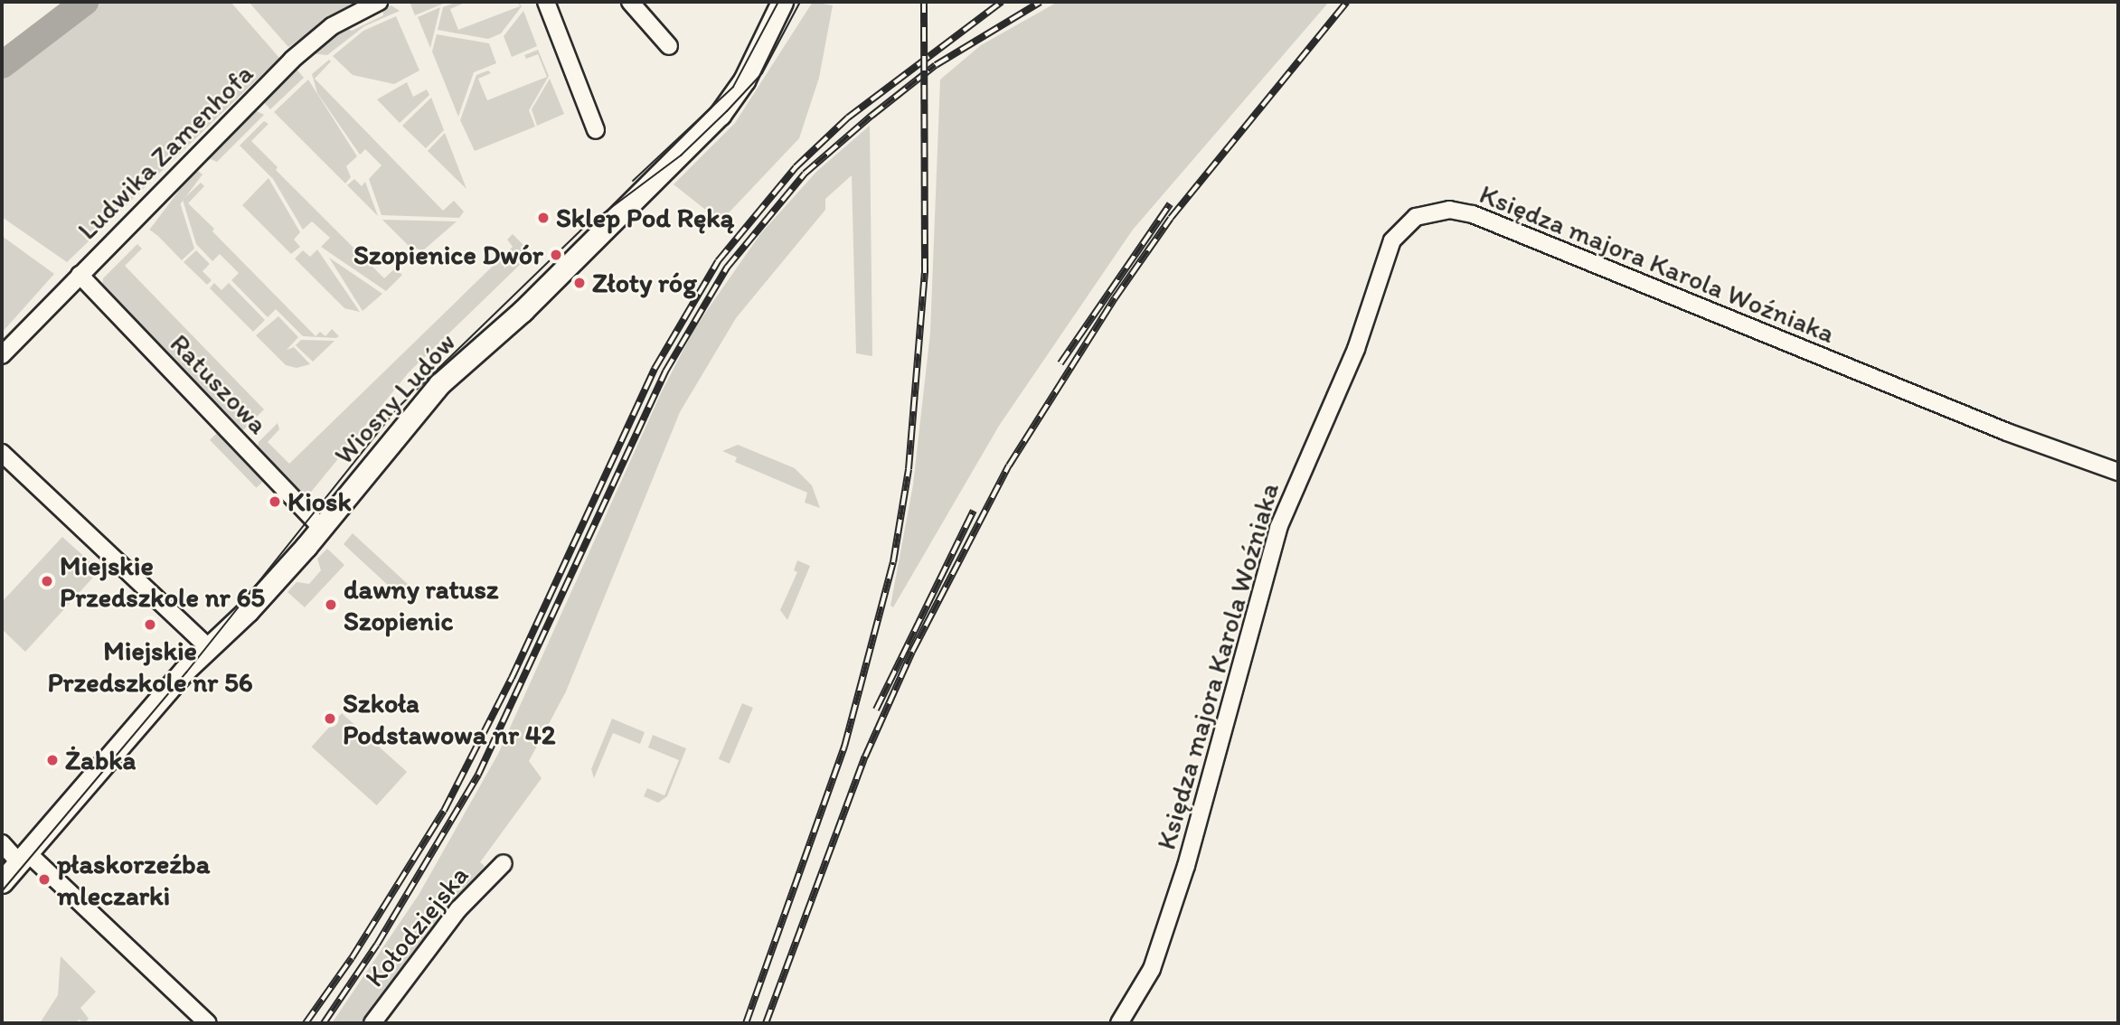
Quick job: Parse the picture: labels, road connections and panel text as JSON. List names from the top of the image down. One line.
{"streets":{"street":["Ludwika Zamenhofa","Księdza majora Karola Woźniaka","Ratuszowa","Wiosny Ludów","Kołodziejska"]},"crossings":[["Ludwika Zamenhofa","Ratuszowa"],["Ratuszowa","Wiosny Ludów"]],"places":["Sklep Pod Ręką","Szopienice Dwór","Złoty róg","Kiosk","Miejskie Przedszkole nr 65","dawny ratusz Szopienic","Miejskie Przedszkole nr 56","Szkoła Podstawowa nr 42","Żabka","płaskorzeźba mleczarki"]}
